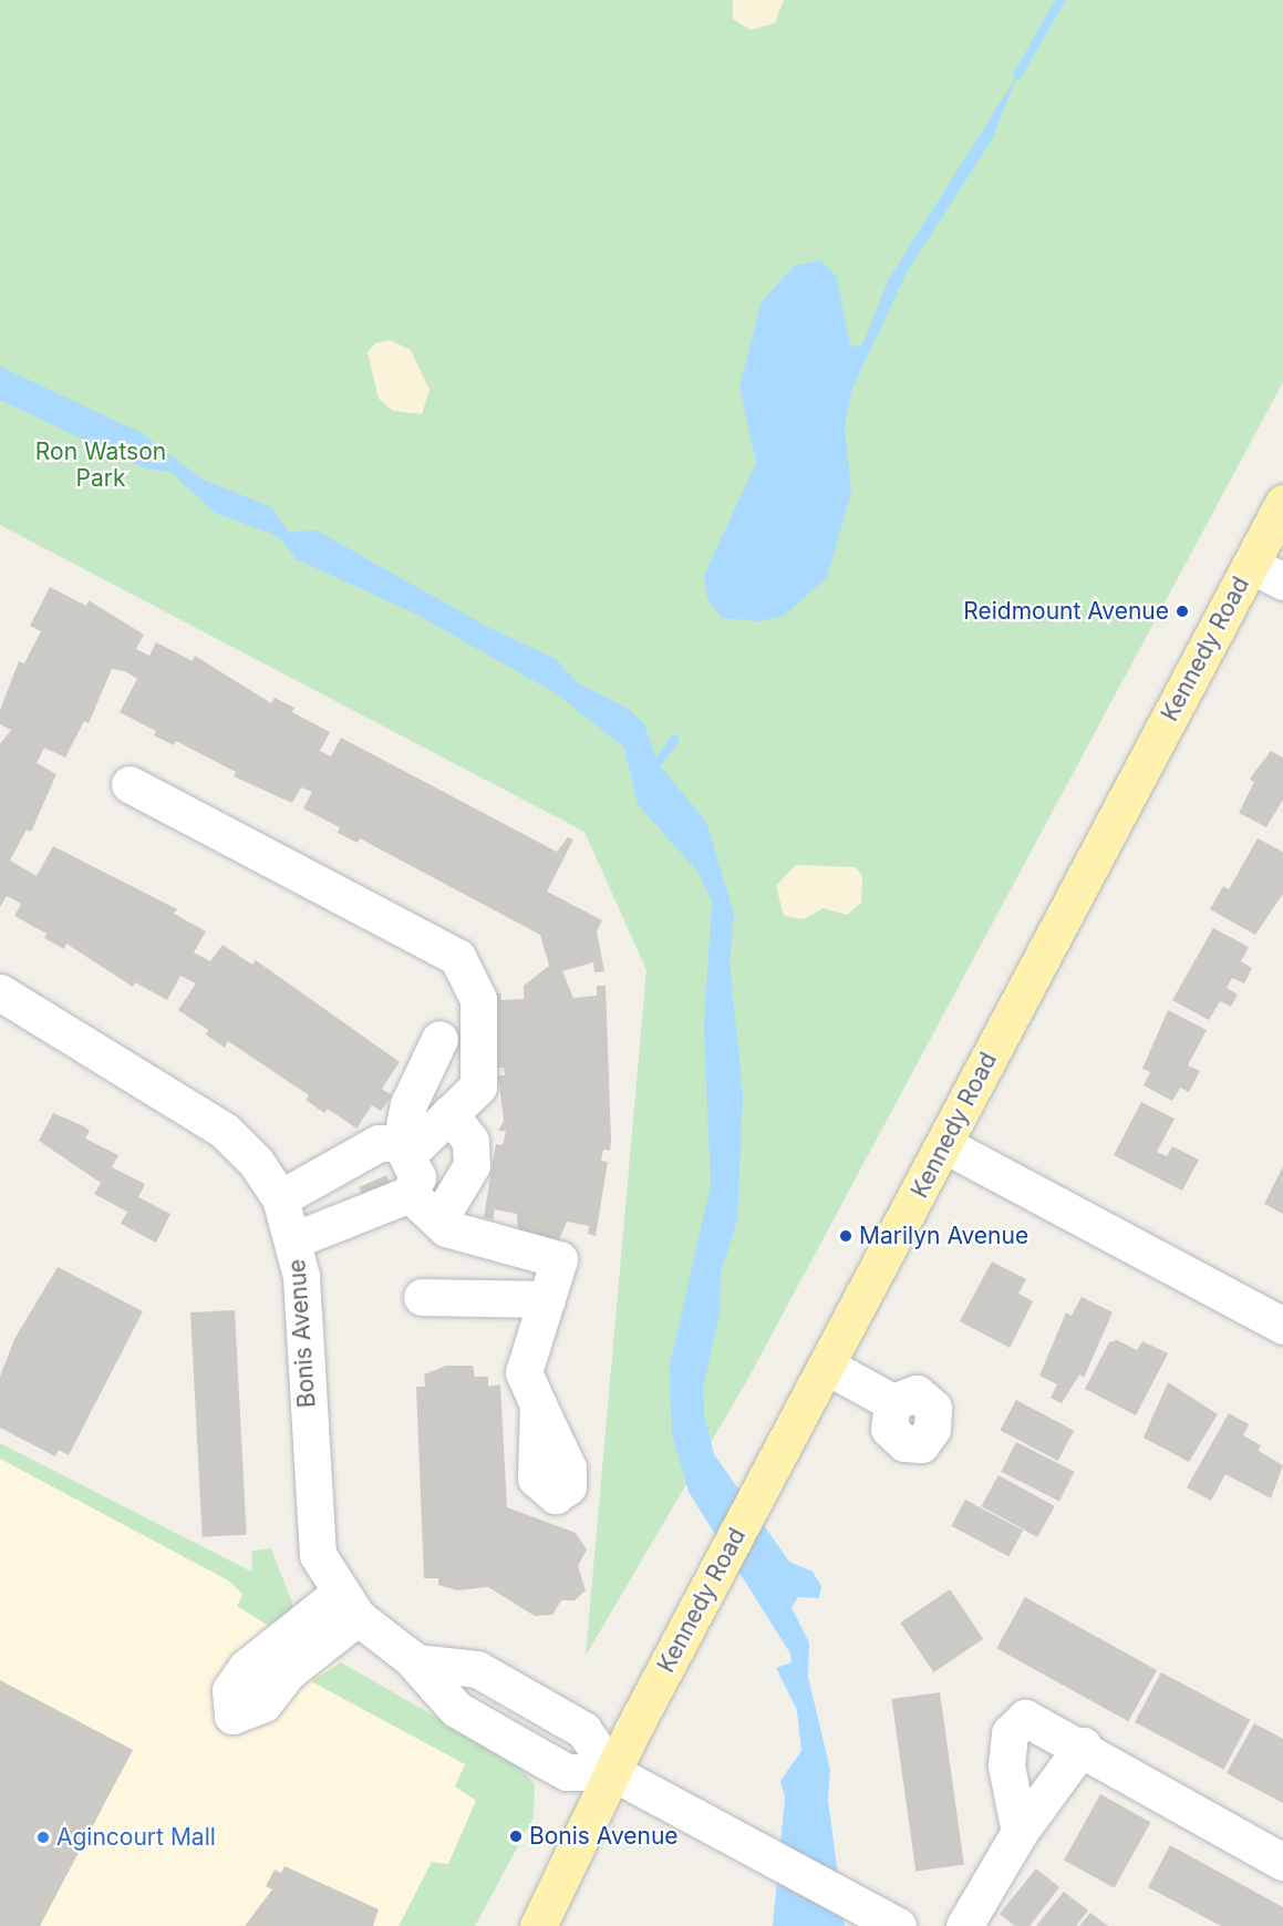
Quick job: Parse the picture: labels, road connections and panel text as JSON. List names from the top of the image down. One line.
{"streets":{"main road":["Kennedy Road"],"street":["Bonis Avenue"]},"crossings":[["Kennedy Road","Bonis Avenue"]],"parks":["Ron Watson Park"],"places":["Reidmount Avenue","Marilyn Avenue","Bonis Avenue","Agincourt Mall"]}
